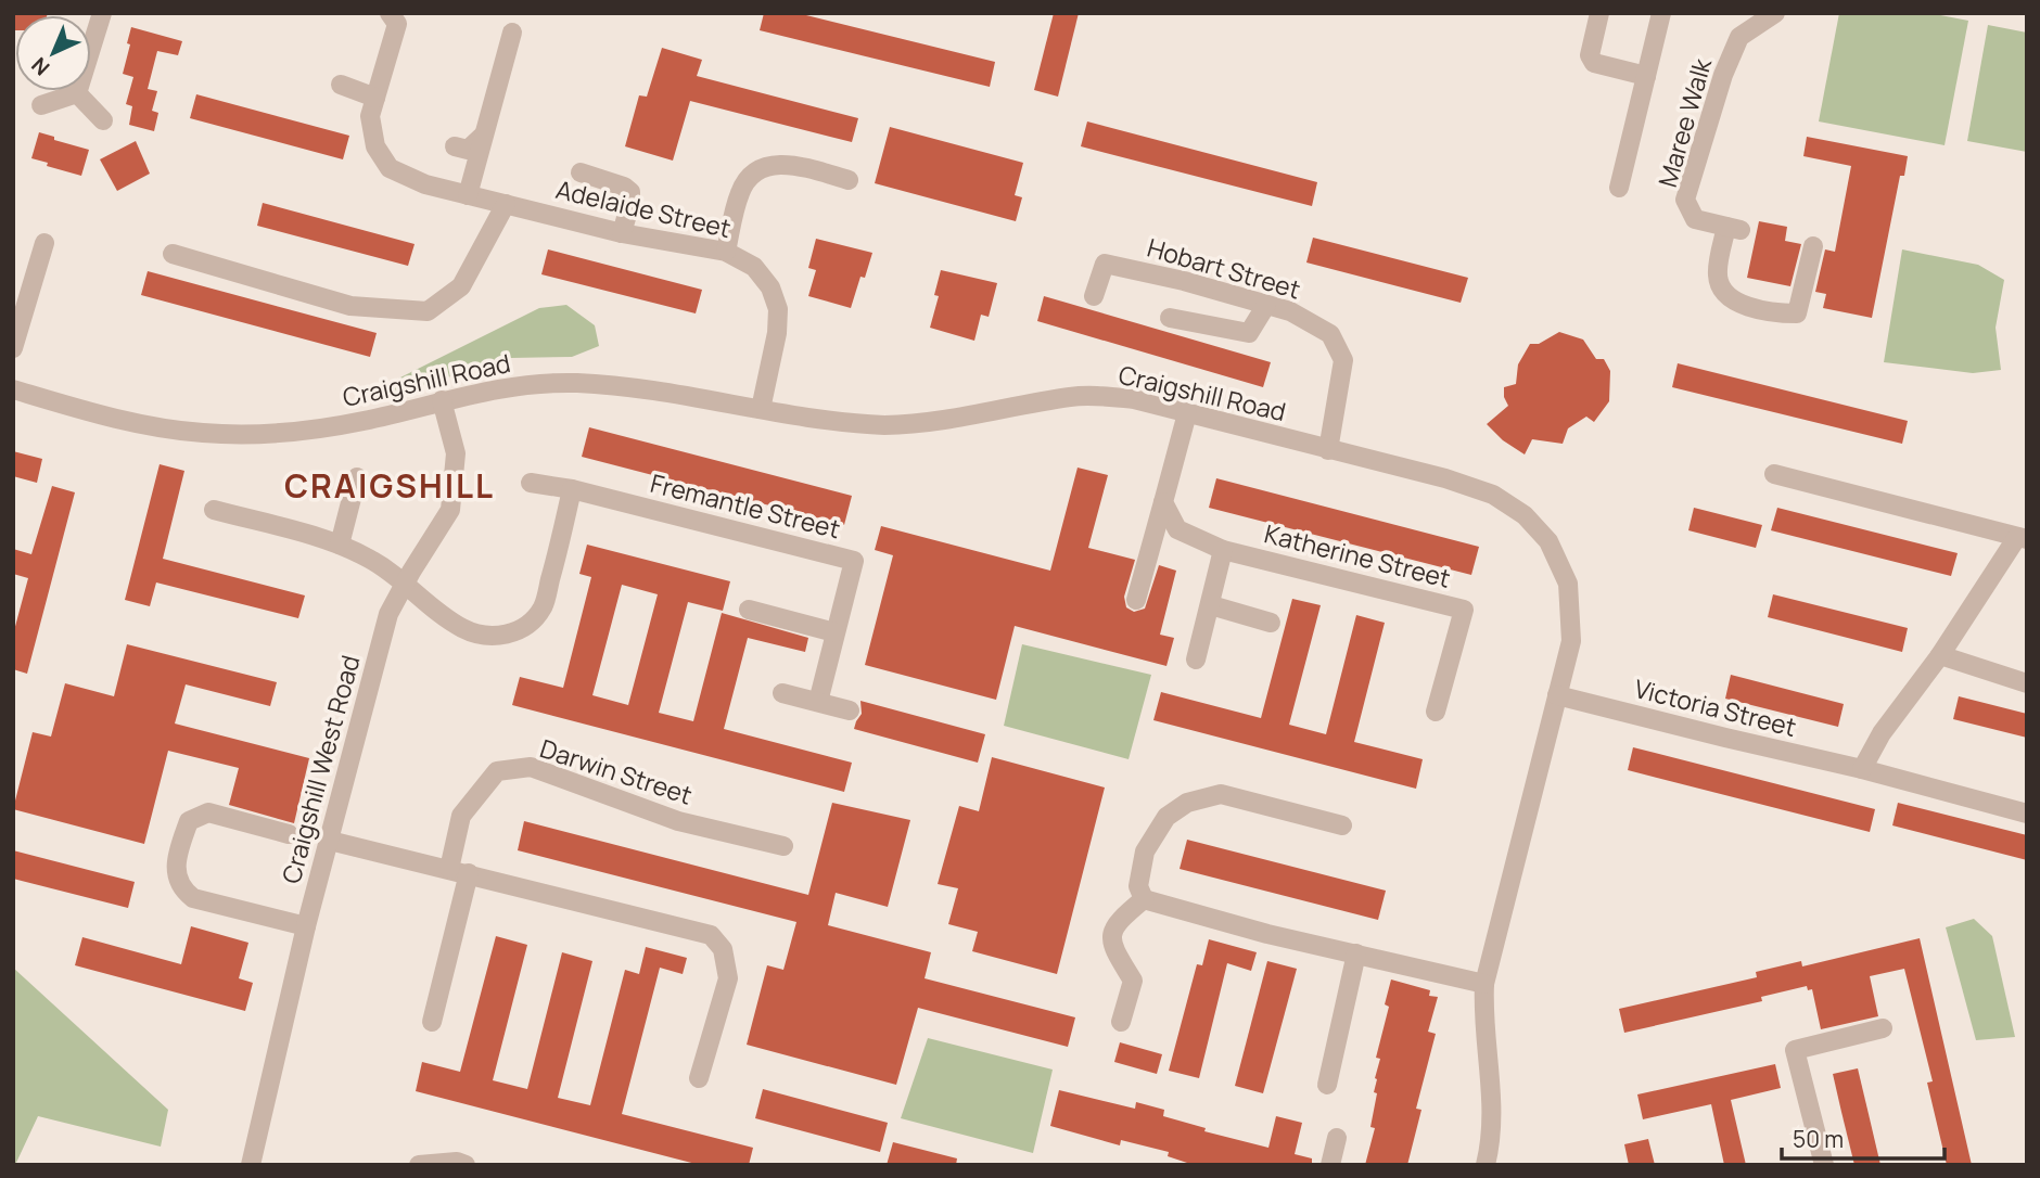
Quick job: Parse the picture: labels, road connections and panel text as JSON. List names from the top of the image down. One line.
{"streets":{"street":["Maree Walk","Adelaide Street","Hobart Street","Craigshill Road","Fremantle Street","Katherine Street","Victoria Street","Craigshill West Road","Darwin Street"]},"crossings":[["Adelaide Street","Craigshill Road"],["Hobart Street","Craigshill Road"],["Craigshill Road","Victoria Street"],["Craigshill Road","Craigshill West Road"]],"districts":["CRAIGSHILL"],"scale_bar":"50 m","north":"bottom left"}
